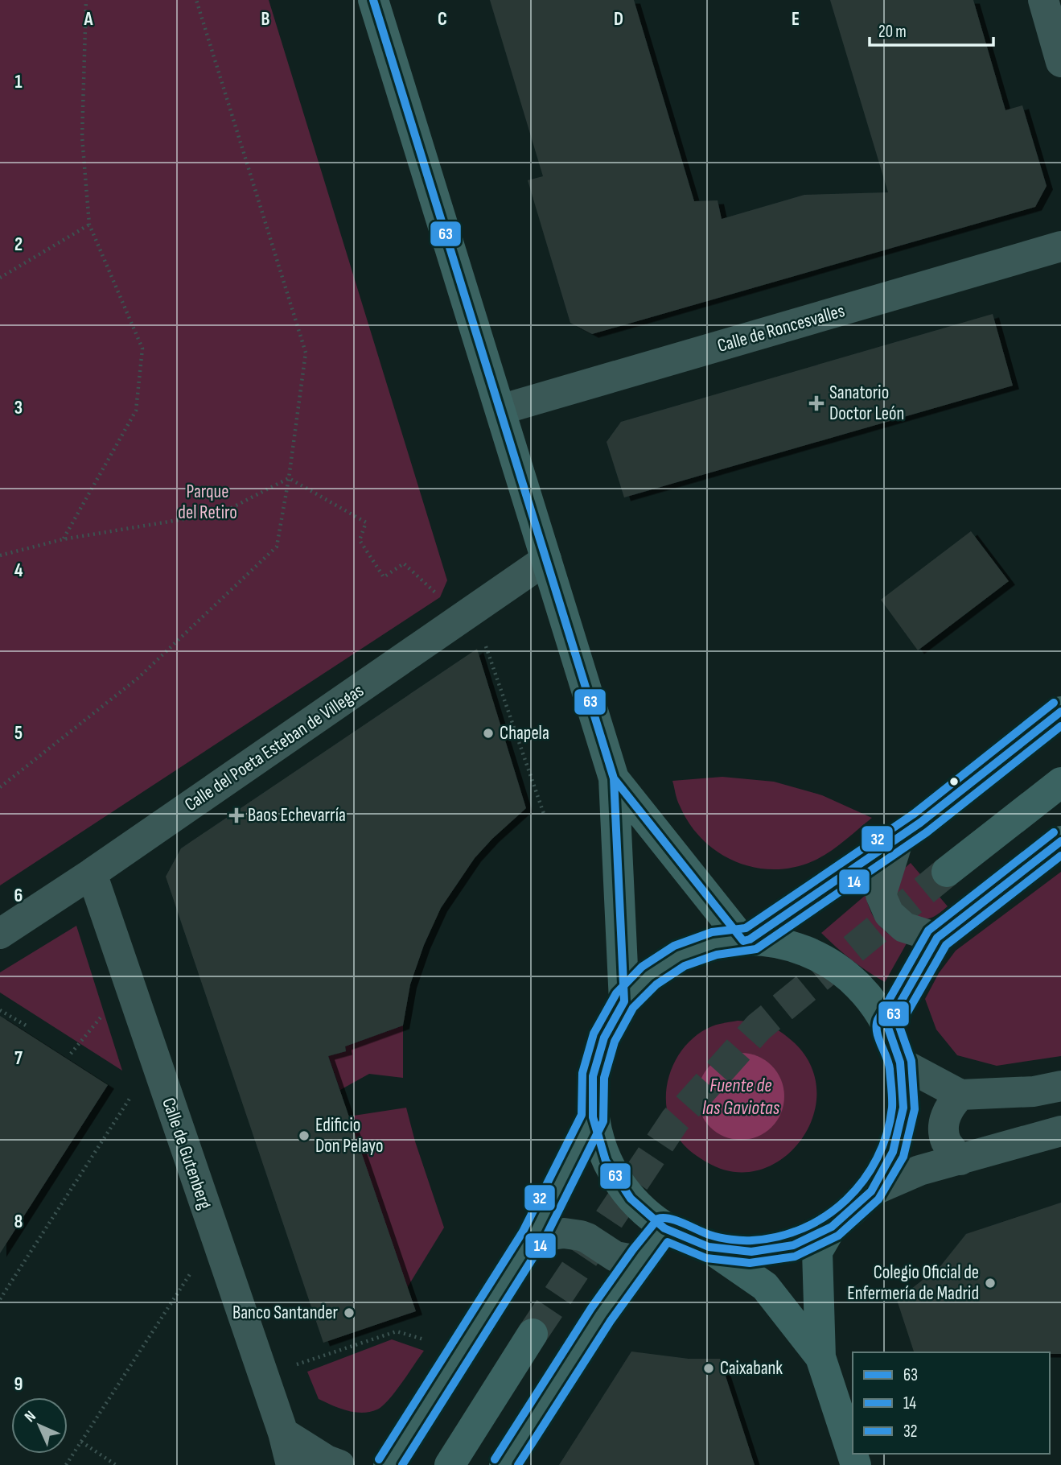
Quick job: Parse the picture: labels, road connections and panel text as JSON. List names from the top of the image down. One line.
{"streets":{"street":["Calle de Roncesvalles","Calle del Poeta Esteban de Villegas","Calle de Gutenberg"]},"crossings":[["Calle del Poeta Esteban de Villegas","Calle de Gutenberg"]],"water":["Fuente de las Gaviotas"],"parks":["Parque del Retiro"],"places":{"health":["Sanatorio Doctor León","Baos Echevarría"],"other":["Chapela","Edificio Don Pelayo","Colegio Oficial de Enfermería de Madrid","Banco Santander","Caixabank"]},"lines":["transit line 63","transit line 32","transit line 14"],"legend":["63","14","32"],"scale_bar":"20 m","north":"top left","grid":{"columns":["A","B","C","D","E"],"rows":["1","2","3","4","5","6","7","8","9"]}}
